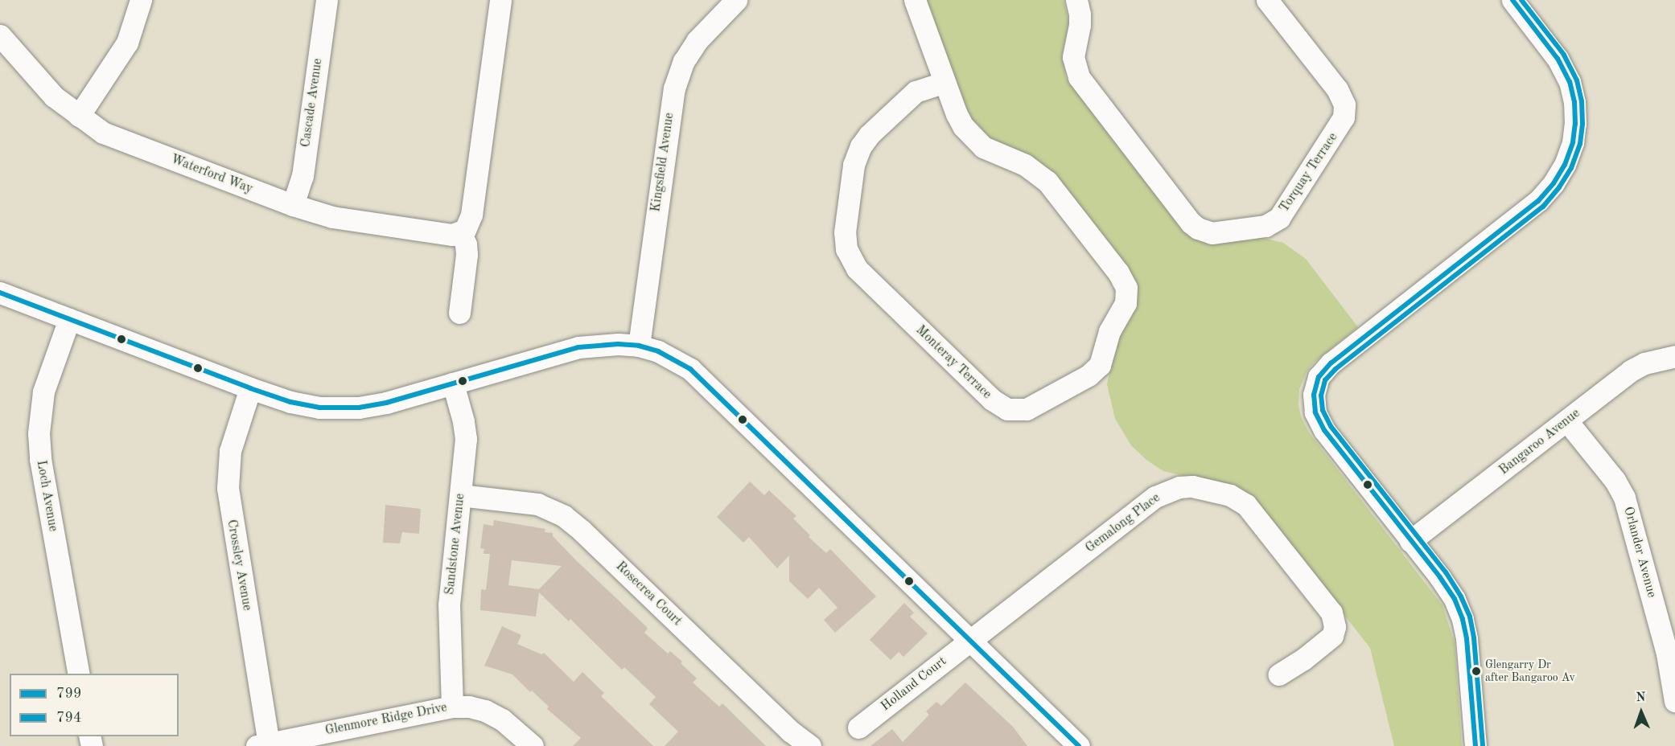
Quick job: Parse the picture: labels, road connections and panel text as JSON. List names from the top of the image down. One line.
{"streets":{"street":["Cascade Avenue","Kingsfield Avenue","Torquay Terrace","Waterford Way","Monteray Terrace","Bangaroo Avenue","Loch Avenue","Gemalong Place","Sandstone Avenue","Orlander Avenue","Crossley Avenue","Rosecrea Court","Holland Court","Glenmore Ridge Drive"]},"crossings":[["Cascade Avenue","Waterford Way"],["Bangaroo Avenue","Orlander Avenue"],["Gemalong Place","Holland Court"],["Sandstone Avenue","Rosecrea Court"],["Sandstone Avenue","Glenmore Ridge Drive"],["Crossley Avenue","Glenmore Ridge Drive"]],"places":["Glengarry Dr after Bangaroo Av"],"lines":["transit line 799","transit line 794"],"legend":["799","794"],"north":"top"}
